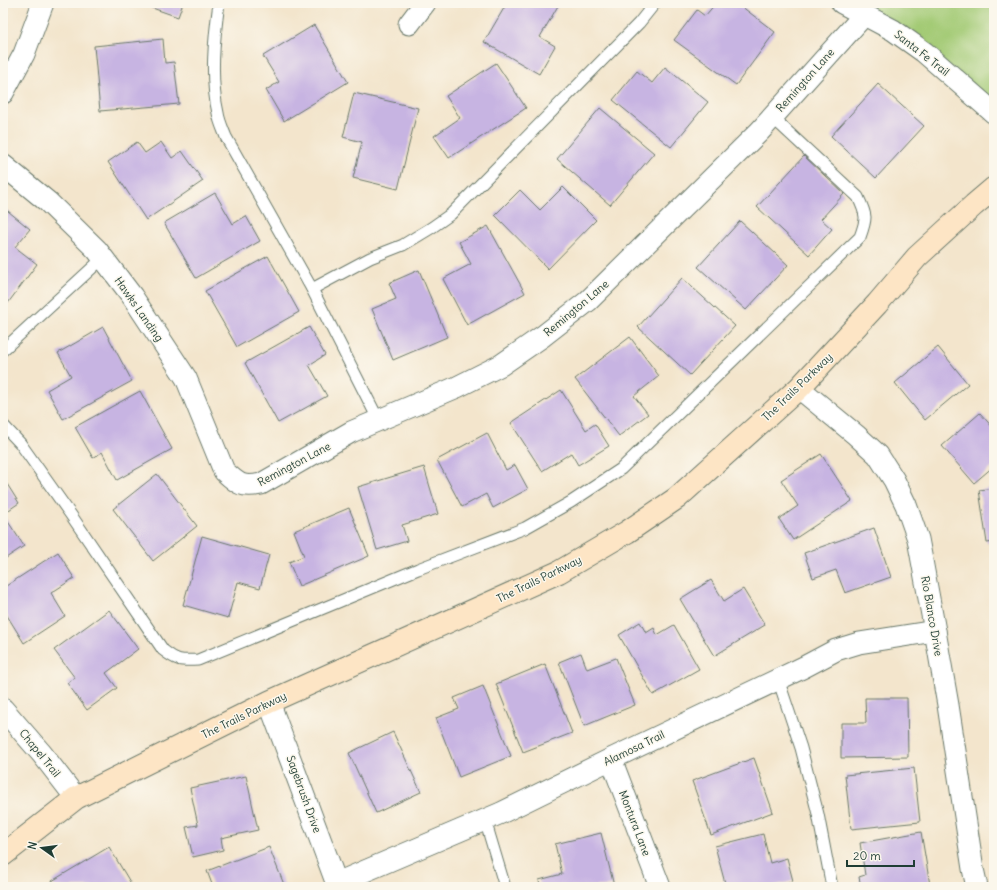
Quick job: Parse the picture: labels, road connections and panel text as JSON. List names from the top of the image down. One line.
{"streets":{"street":["Santa Fe Trail","Remington Lane","Hawks Landing","The Trails Parkway","Rio Blanco Drive","Alamosa Trail","Chapel Trail","Sagebrush Drive","Montura Lane"]},"crossings":[["Santa Fe Trail","Remington Lane"],["Remington Lane","Hawks Landing"],["The Trails Parkway","Rio Blanco Drive"],["The Trails Parkway","Chapel Trail"],["The Trails Parkway","Sagebrush Drive"],["Rio Blanco Drive","Alamosa Trail"],["Alamosa Trail","Sagebrush Drive"],["Alamosa Trail","Montura Lane"]],"scale_bar":"20 m","north":"left"}
